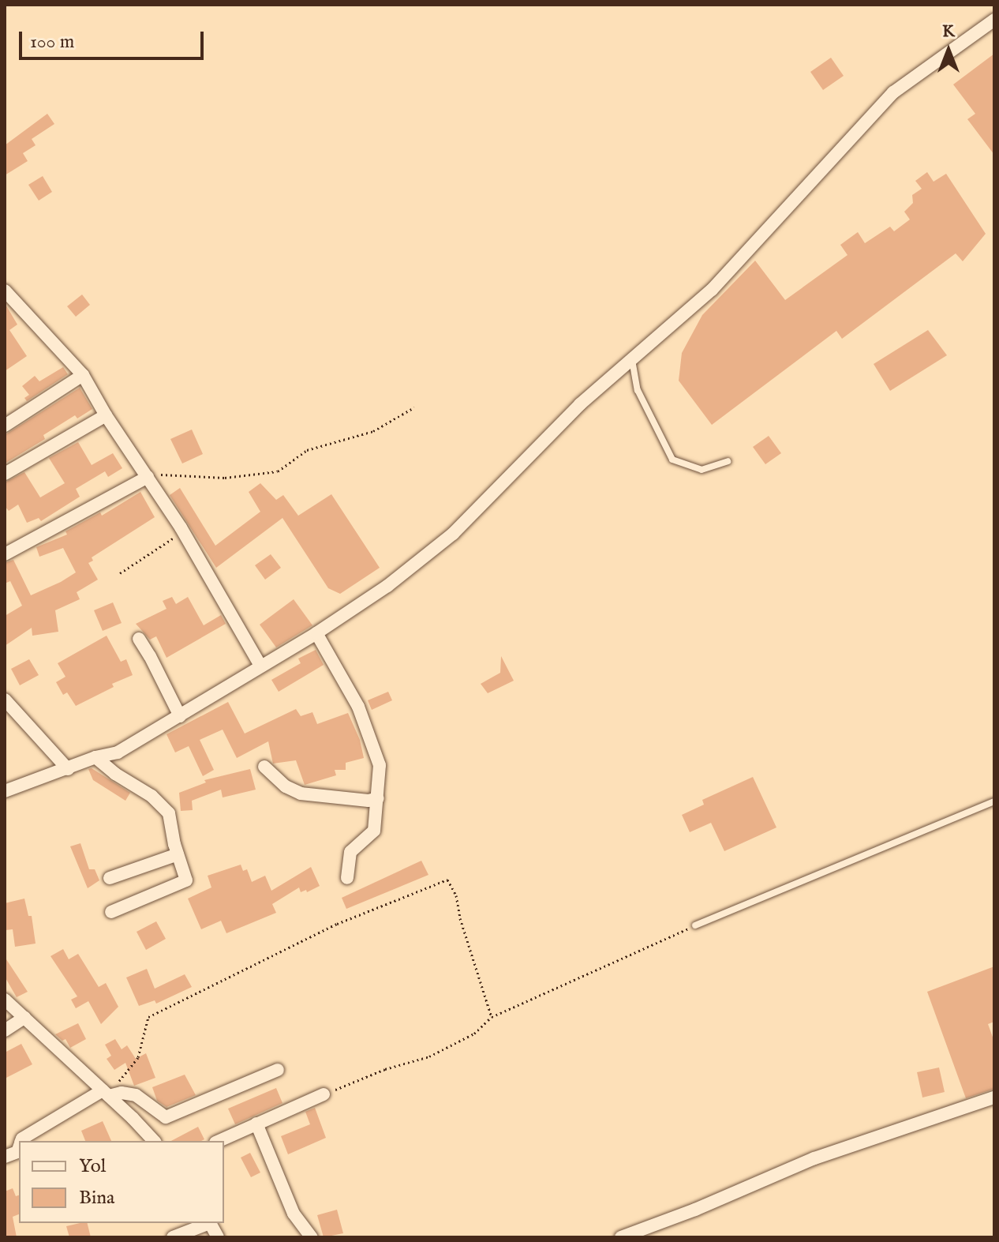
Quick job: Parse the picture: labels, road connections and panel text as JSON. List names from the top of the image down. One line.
{"legend":["Yol","Bina"],"scale_bar":"100 m","north":"top"}
